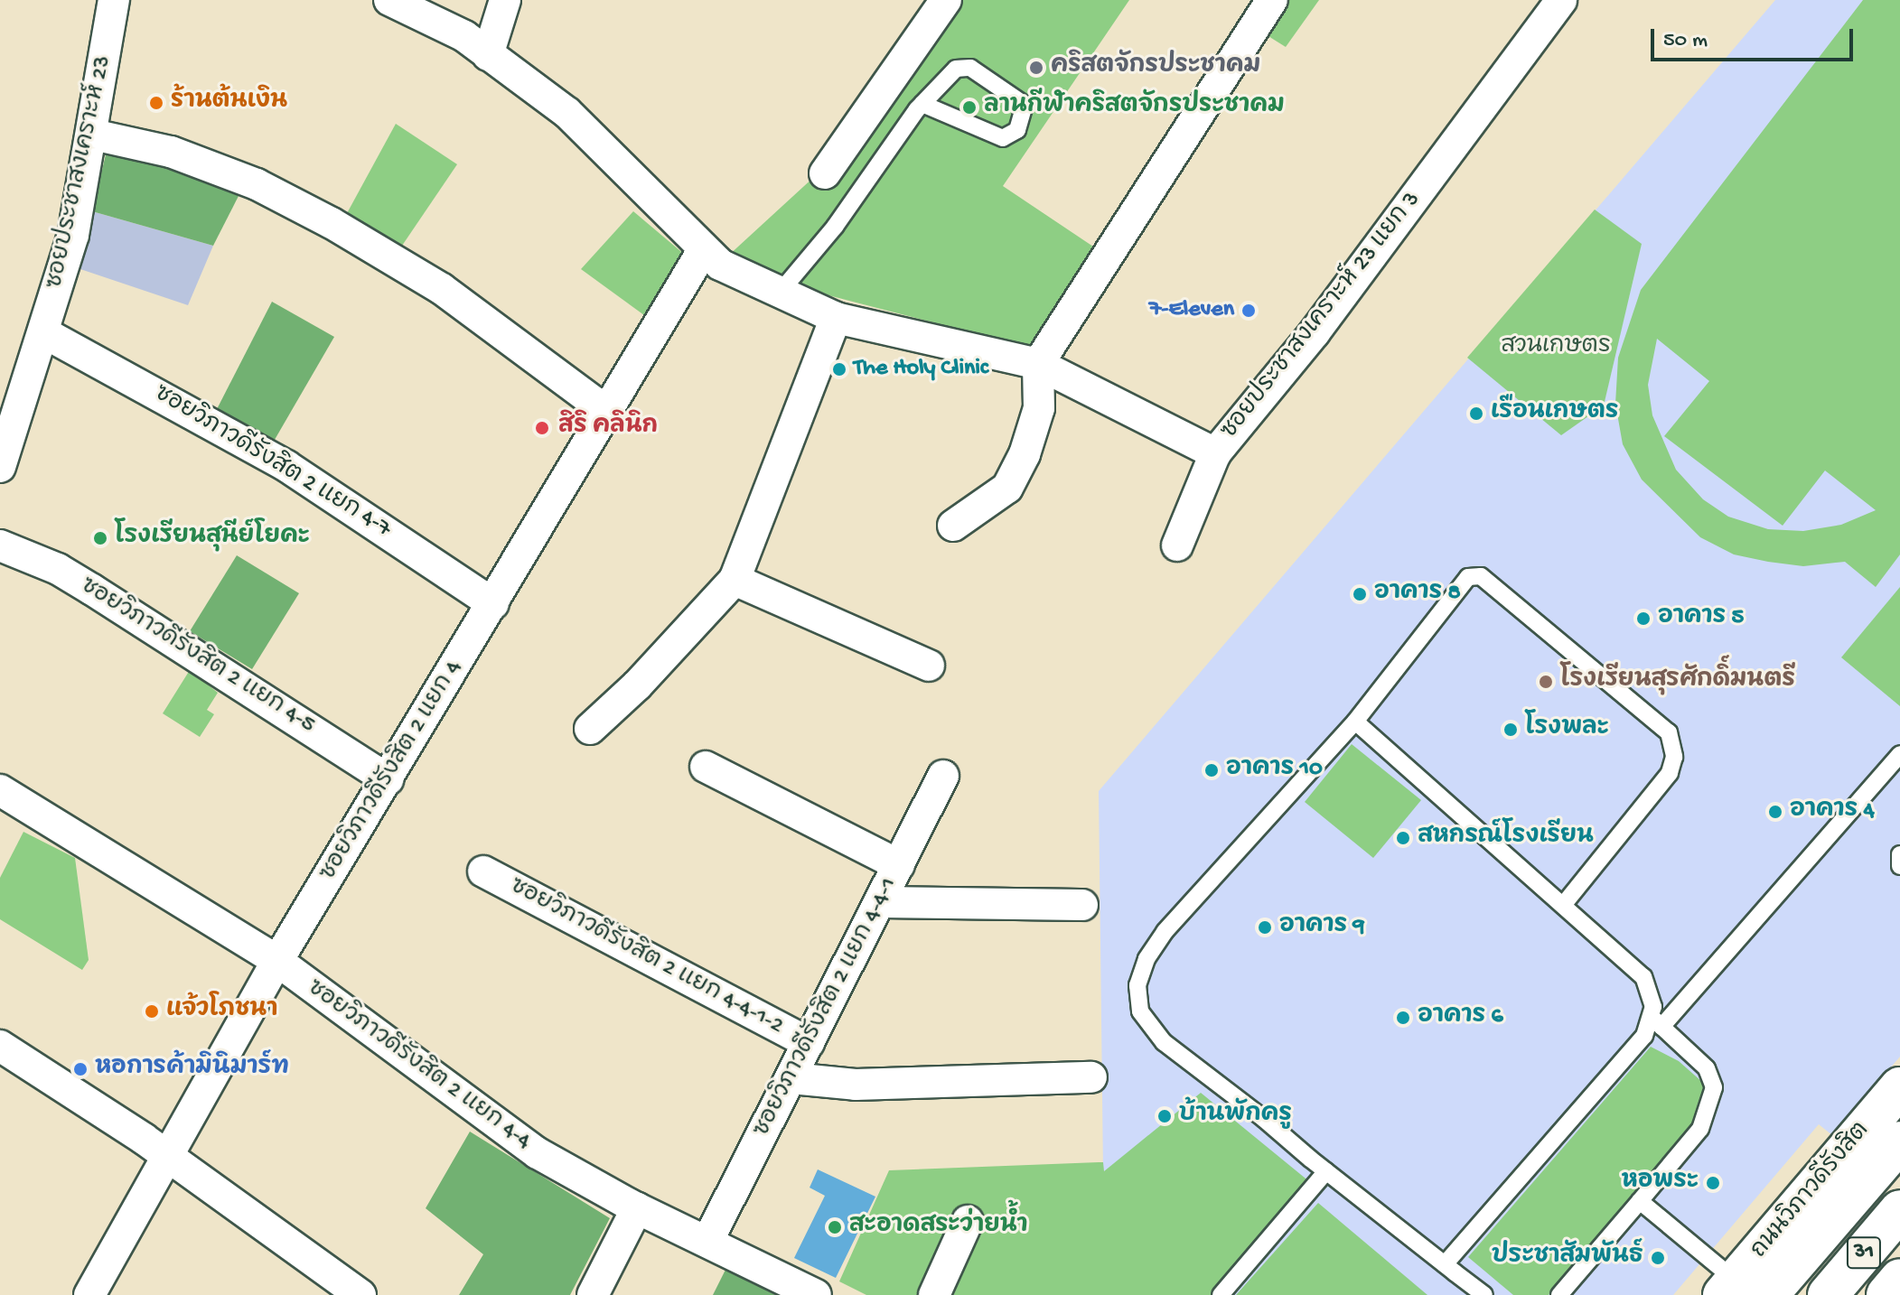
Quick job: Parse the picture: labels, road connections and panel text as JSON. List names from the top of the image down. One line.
{"streets":{"main road":["ถนนวิภาวดีรังสิต","31"],"street":["ซอยประชาสงเคราะห์ 23","ซอยประชาสงเคราะห์ 23 แยก 3","ซอยวิภาวดีรังสิต 2 แยก 4-7","ซอยวิภาวดีรังสิต 2 แยก 4-5","ซอยวิภาวดีรังสิต 2 แยก 4","ซอยวิภาวดีรังสิต 2 แยก 4-4-1-2","ซอยวิภาวดีรังสิต 2 แยก 4-4-1","ซอยวิภาวดีรังสิต 2 แยก 4-4"]},"crossings":[["ซอยประชาสงเคราะห์ 23","ซอยวิภาวดีรังสิต 2 แยก 4-7"],["ซอยประชาสงเคราะห์ 23 แยก 3","ซอยวิภาวดีรังสิต 2 แยก 4"],["ซอยวิภาวดีรังสิต 2 แยก 4-7","ซอยวิภาวดีรังสิต 2 แยก 4"],["ซอยวิภาวดีรังสิต 2 แยก 4-5","ซอยวิภาวดีรังสิต 2 แยก 4"],["ซอยวิภาวดีรังสิต 2 แยก 4","ซอยวิภาวดีรังสิต 2 แยก 4-4"],["ซอยวิภาวดีรังสิต 2 แยก 4-4-1-2","ซอยวิภาวดีรังสิต 2 แยก 4-4-1"],["ซอยวิภาวดีรังสิต 2 แยก 4-4-1","ซอยวิภาวดีรังสิต 2 แยก 4-4"]],"parks":["สวนเกษตร"],"places":["คริสตจักรประชาคม","ร้านต้นเงิน","ลานกีฬาคริสตจักรประชาคม","7-Eleven","The Holy Clinic","เรือนเกษตร","สิริ คลินิก","โรงเรียนสุนีย์โยคะ","อาคาร 8","อาคาร 5","โรงเรียนสุรศักดิ์มนตรี","โรงพละ","อาคาร 10","อาคาร 4","สหกรณ์โรงเรียน","อาคาร 9","แจ้วโภชนา","อาคาร 6","หอการค้ามินิมาร์ท","บ้านพักครู","หอพระ","สะอาดสระว่ายน้ำ","ประชาสัมพันธ์"],"scale_bar":"50 m"}
